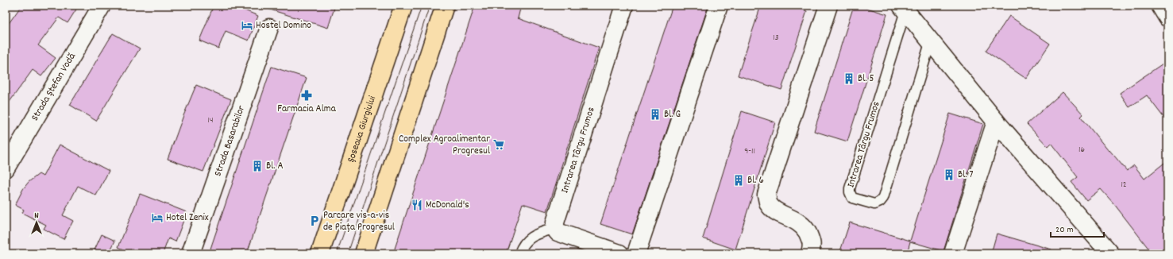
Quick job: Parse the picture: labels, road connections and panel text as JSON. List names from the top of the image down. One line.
{"streets":{"main road":["Șoseaua Giurgiului"],"street":["Strada Ștefan Vodă","Strada Basarabilor","Intrarea Târgu Frumos"]},"places":{"hotel":["Hostel Domino","Hotel Zenix"],"building":["Bl. 5","Bl. G","Bl. A","Bl. 7","Bl. 6"],"pharmacy":["Farmacia Alma"],"supermarket":["Complex Agroalimentar Progresul"],"restaurant":["McDonald's"],"parking":["Parcare vis-a-vis de Piața Progresul"]},"house_numbers":["13","14","16","9-11","12"],"scale_bar":"20 m","north":"top"}
